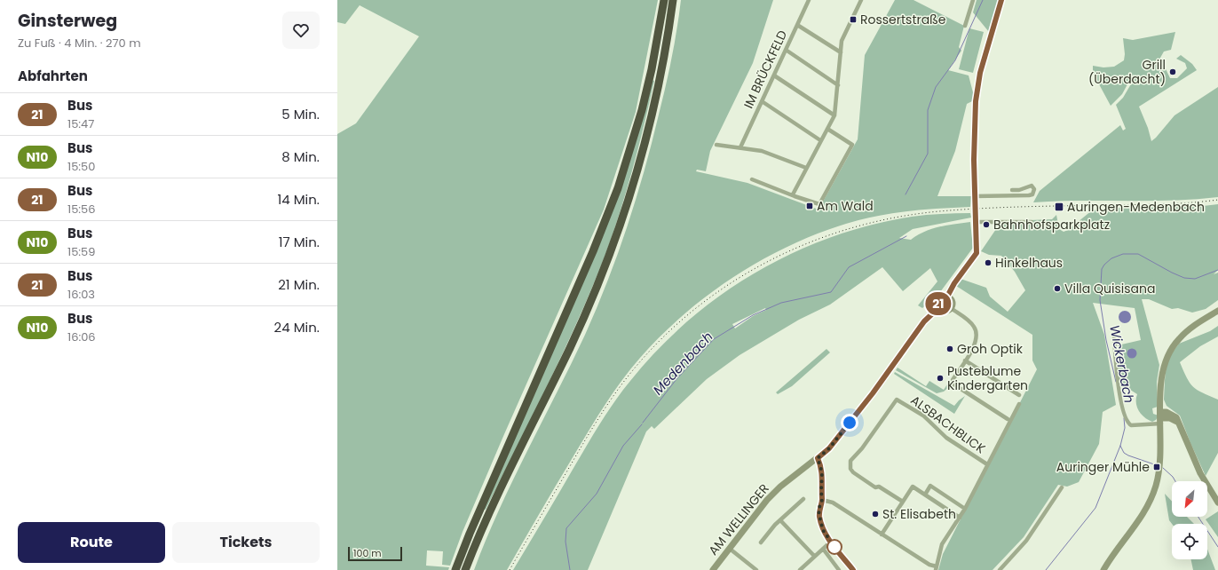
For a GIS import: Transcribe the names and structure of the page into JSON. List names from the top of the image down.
{
  "streets": {
    "main road": ["AM WELLINGER"],
    "street": ["IM BRÜCKFELD", "ALSBACHBLICK"]
  },
  "water": ["Medenbach", "Wickerbach"],
  "places": {
    "transit": [
      "Rossertstraße",
      "Am Wald",
      "Auringen-Medenbach",
      "Auringer Mühle"
    ],
    "other": [
      "Grill (Überdacht)",
      "Bahnhofsparkplatz",
      "Hinkelhaus",
      "Villa Quisisana",
      "Groh Optik",
      "Pusteblume Kindergarten",
      "St. Elisabeth"
    ]
  },
  "lines": ["bus line 21"],
  "scale_bar": "100 m",
  "north": "bottom left",
  "page": {
    "heading": [
      ["Ginsterweg", "Zu Fuß · 4 Min. · 270 m"],
      "Abfahrten"
    ],
    "on_map": "21",
    "list": [
      {
        "mark": "21",
        "name": "Bus",
        "note": "15:47",
        "value": "5 Min."
      },
      {
        "mark": "N10",
        "name": "Bus",
        "note": "15:50",
        "value": "8 Min."
      },
      {
        "mark": "21",
        "name": "Bus",
        "note": "15:56",
        "value": "14 Min."
      },
      {
        "mark": "N10",
        "name": "Bus",
        "note": "15:59",
        "value": "17 Min."
      },
      {
        "mark": "21",
        "name": "Bus",
        "note": "16:03",
        "value": "21 Min."
      },
      {
        "mark": "N10",
        "name": "Bus",
        "note": "16:06",
        "value": "24 Min."
      }
    ],
    "buttons": ["Route", "Tickets"],
    "scale": "100 m"
  }
}
